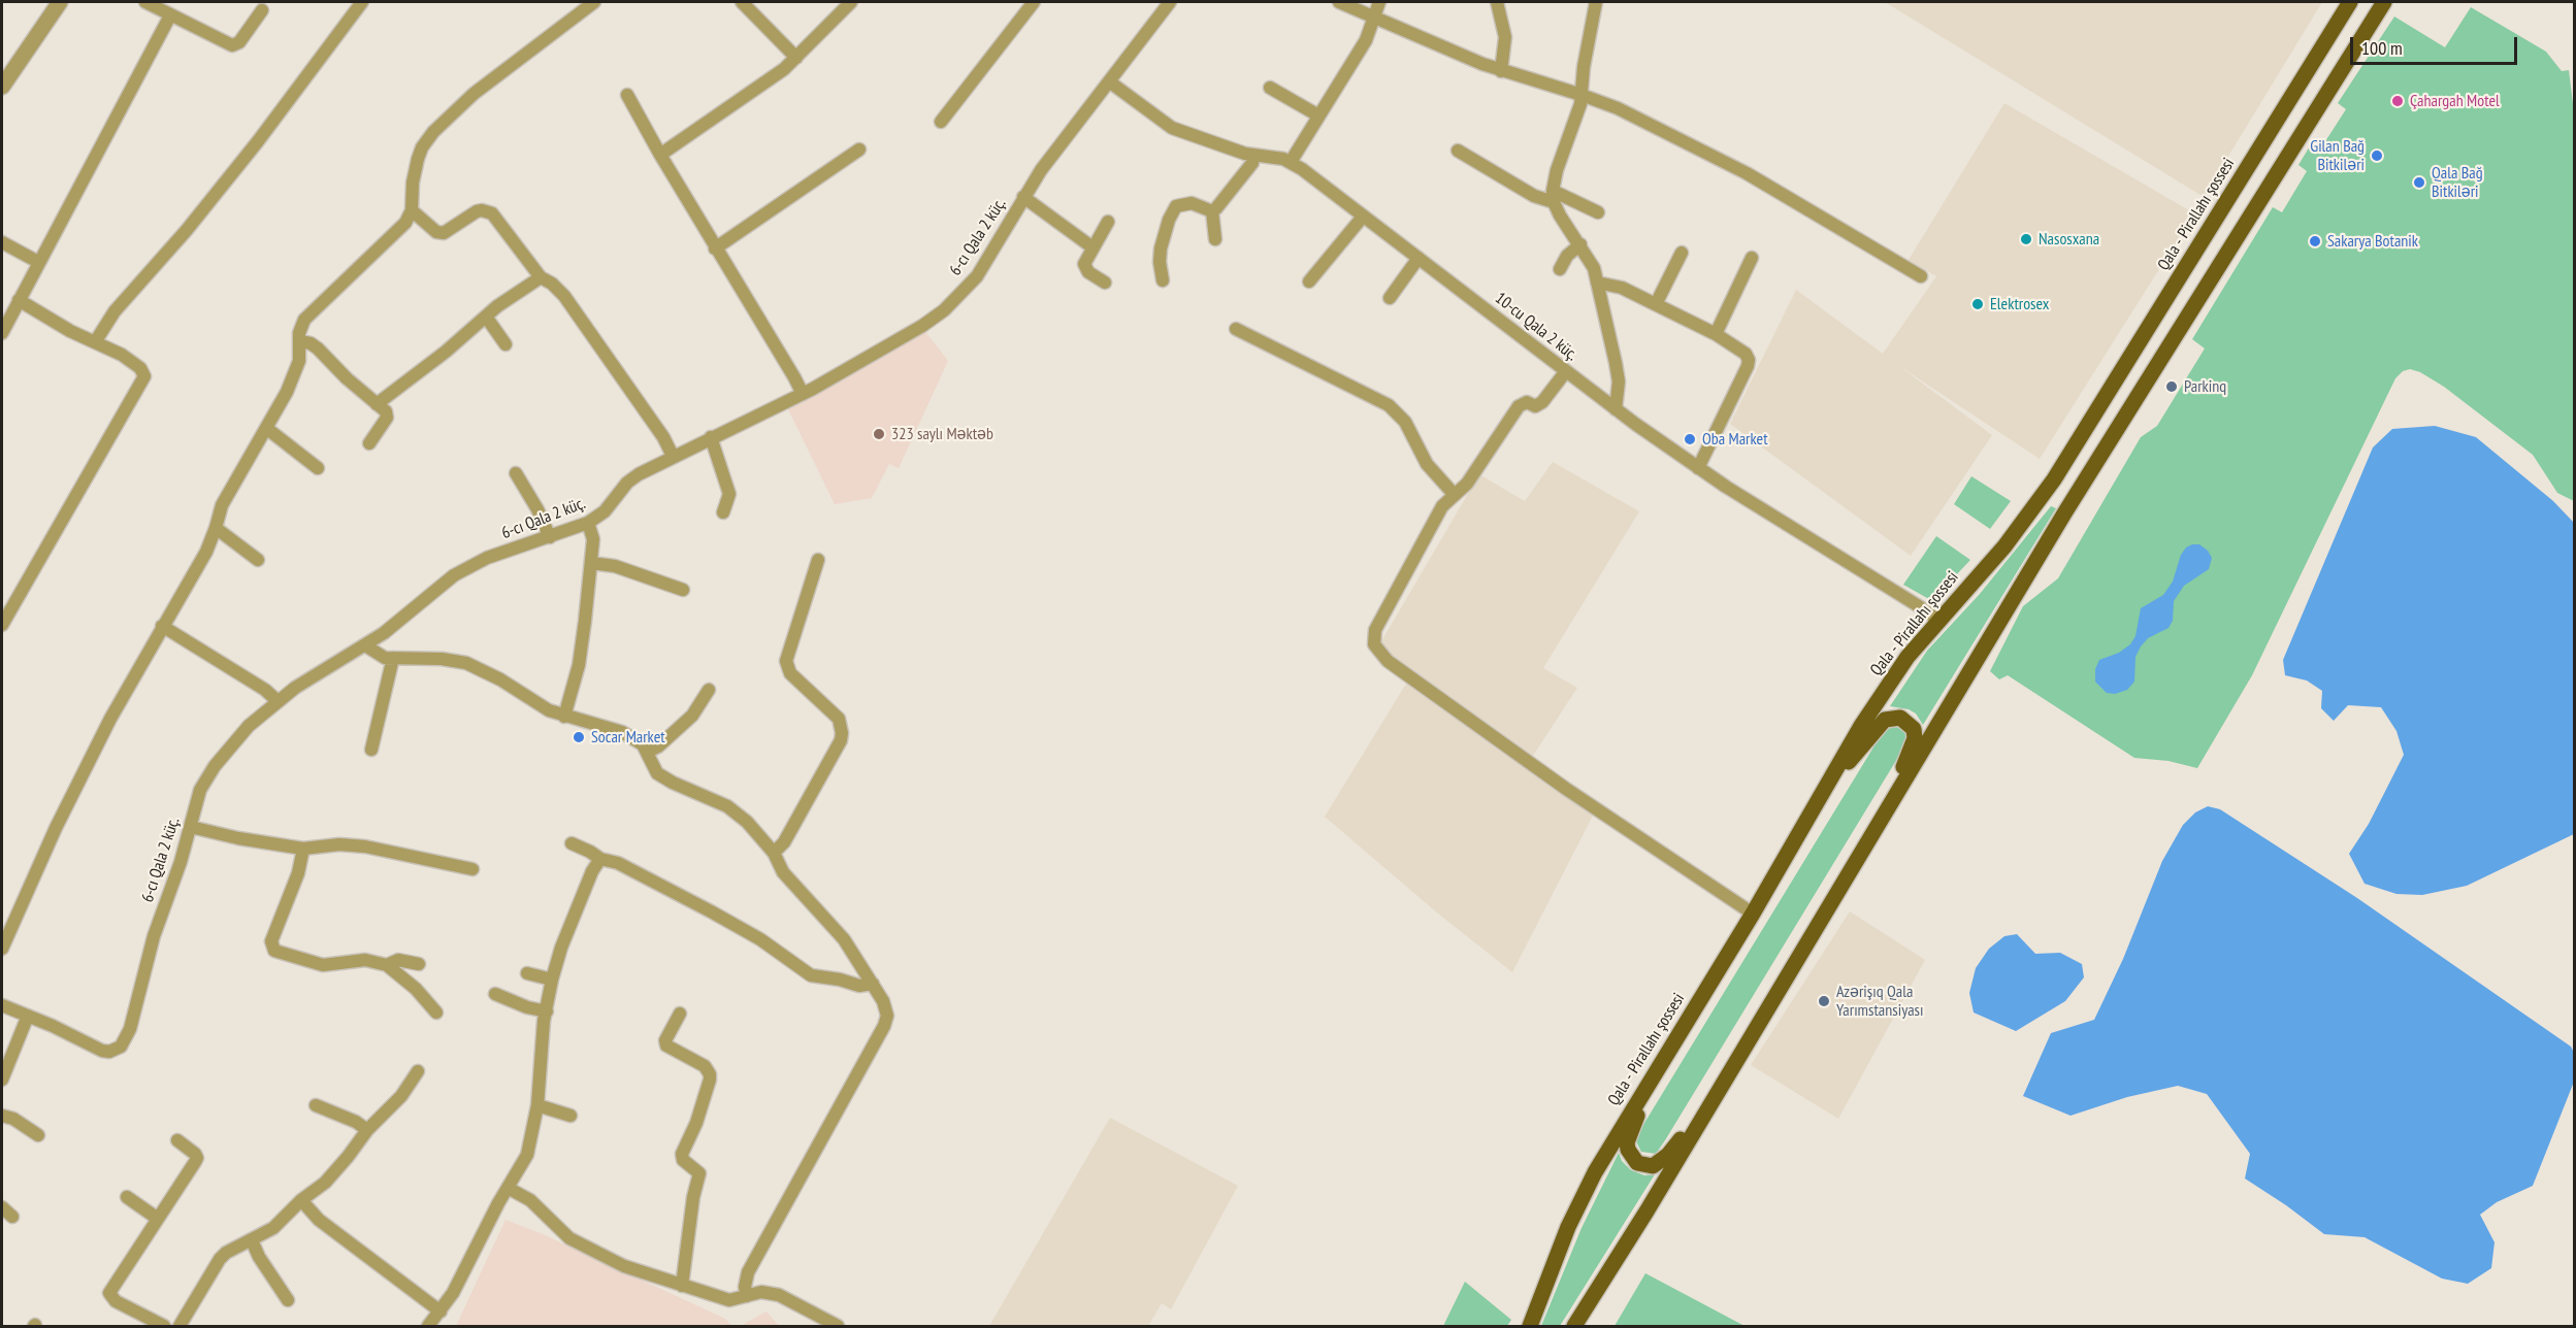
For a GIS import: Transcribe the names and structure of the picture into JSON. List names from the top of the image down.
{
  "streets": {
    "main road": ["Qala - Pirallahı şossesi"],
    "street": ["6-cı Qala 2 küç.", "10-cu Qala 2 küç."]
  },
  "crossings": [
    ["Qala - Pirallahı şossesi", "10-cu Qala 2 küç."],
    ["6-cı Qala 2 küç.", "10-cu Qala 2 küç."]
  ],
  "places": [
    "Çahargah Motel",
    "Gilan Bağ Bitkiləri",
    "Qala Bağ Bitkiləri",
    "Nasosxana",
    "Sakarya Botanik",
    "Elektrosex",
    "Parkinq",
    "323 saylı Məktəb",
    "Oba Market",
    "Socar Market",
    "Azərişıq Qala Yarımstansiyası"
  ],
  "scale_bar": "100 m"
}
